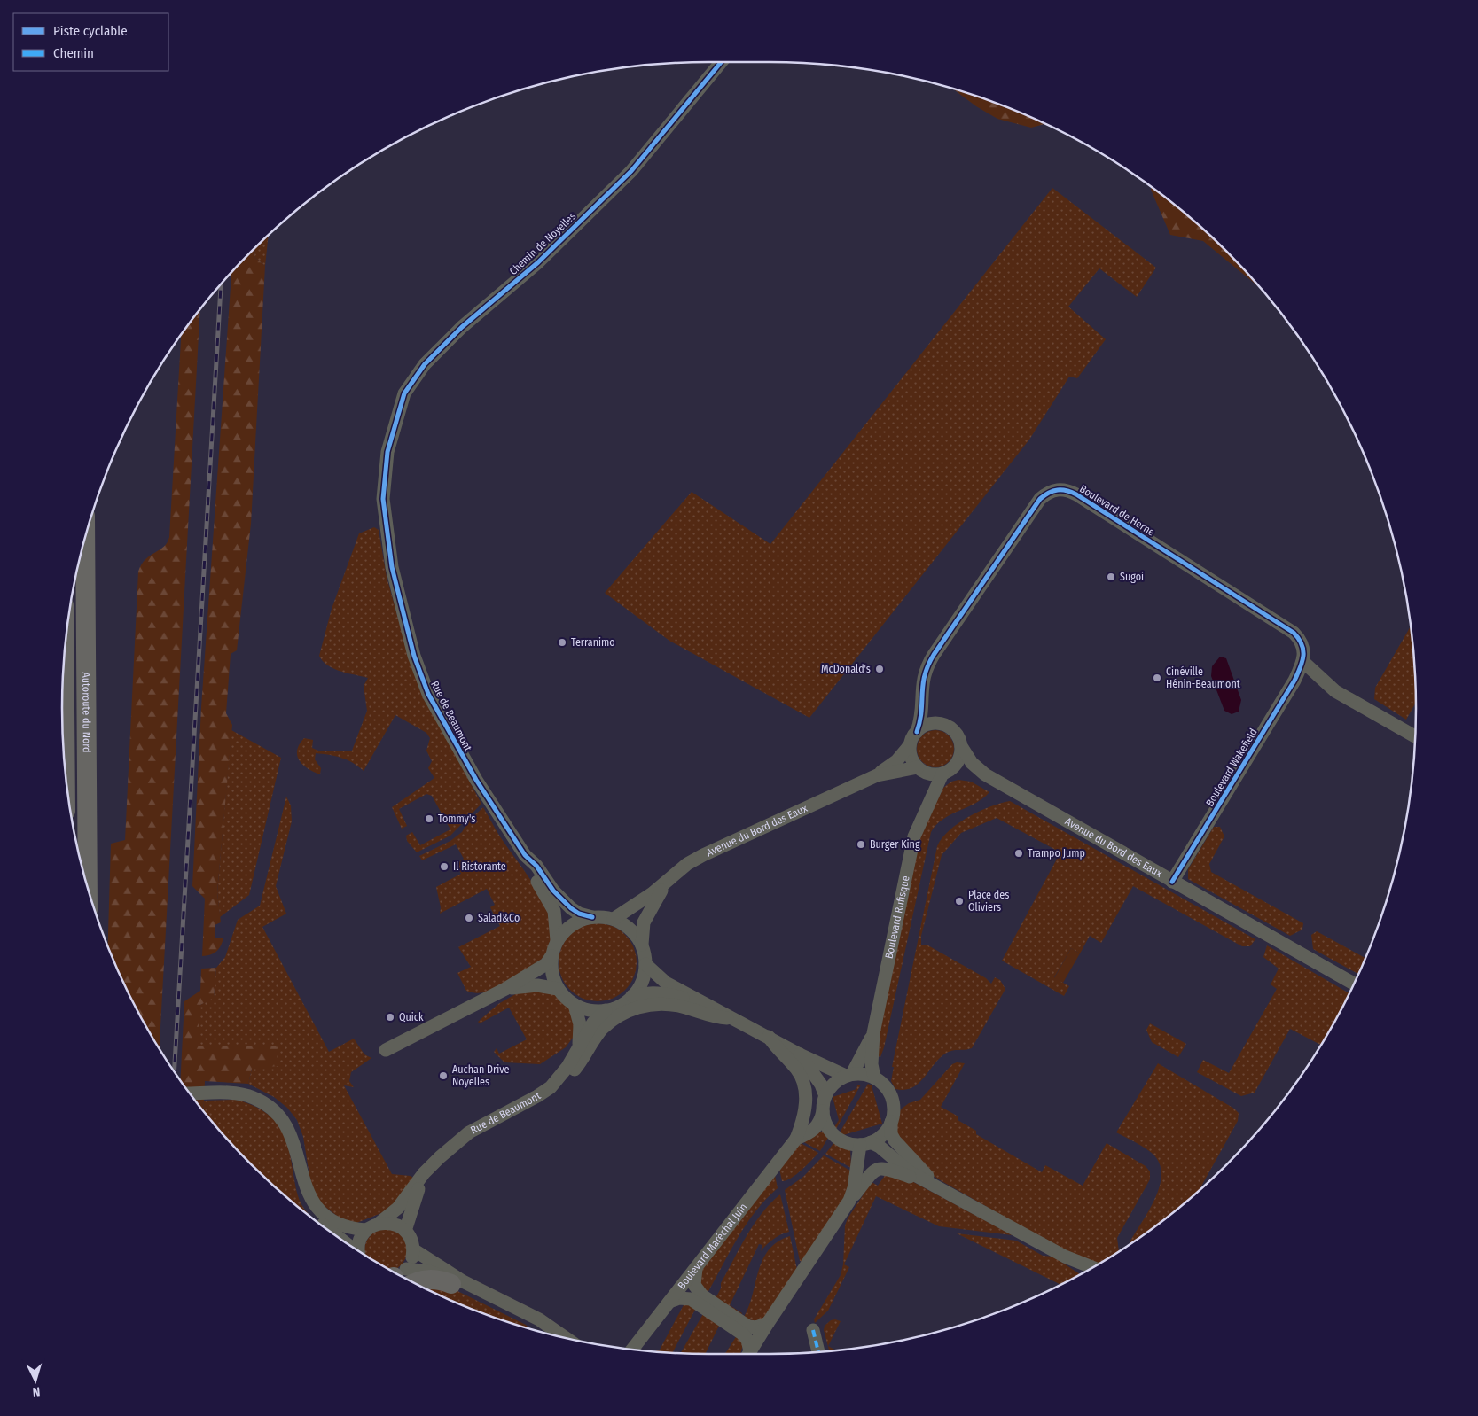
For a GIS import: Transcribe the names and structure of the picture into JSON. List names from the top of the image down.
{
  "streets": {
    "highway": ["Autoroute du Nord"],
    "street": [
      "Chemin de Noyelles",
      "Boulevard de Herne",
      "Rue de Beaumont",
      "Boulevard Wakefield",
      "Avenue du Bord des Eaux",
      "Boulevard Rufisque",
      "Boulevard Maréchal Juin"
    ]
  },
  "crossings": [
    ["Chemin de Noyelles", "Rue de Beaumont"],
    ["Boulevard de Herne", "Boulevard Wakefield"],
    ["Boulevard de Herne", "Avenue du Bord des Eaux"],
    ["Boulevard de Herne", "Boulevard Rufisque"],
    ["Rue de Beaumont", "Avenue du Bord des Eaux"],
    ["Boulevard Wakefield", "Avenue du Bord des Eaux"],
    ["Avenue du Bord des Eaux", "Boulevard Rufisque"],
    ["Boulevard Rufisque", "Boulevard Maréchal Juin"]
  ],
  "places": [
    "Sugoi",
    "Terranimo",
    "McDonald's",
    "Cinéville Hénin-Beaumont",
    "Tommy's",
    "Burger King",
    "Trampo Jump",
    "Il Ristorante",
    "Place des Oliviers",
    "Salad&Co",
    "Quick",
    "Auchan Drive Noyelles"
  ],
  "legend": ["Piste cyclable", "Chemin"],
  "north": "bottom"
}
